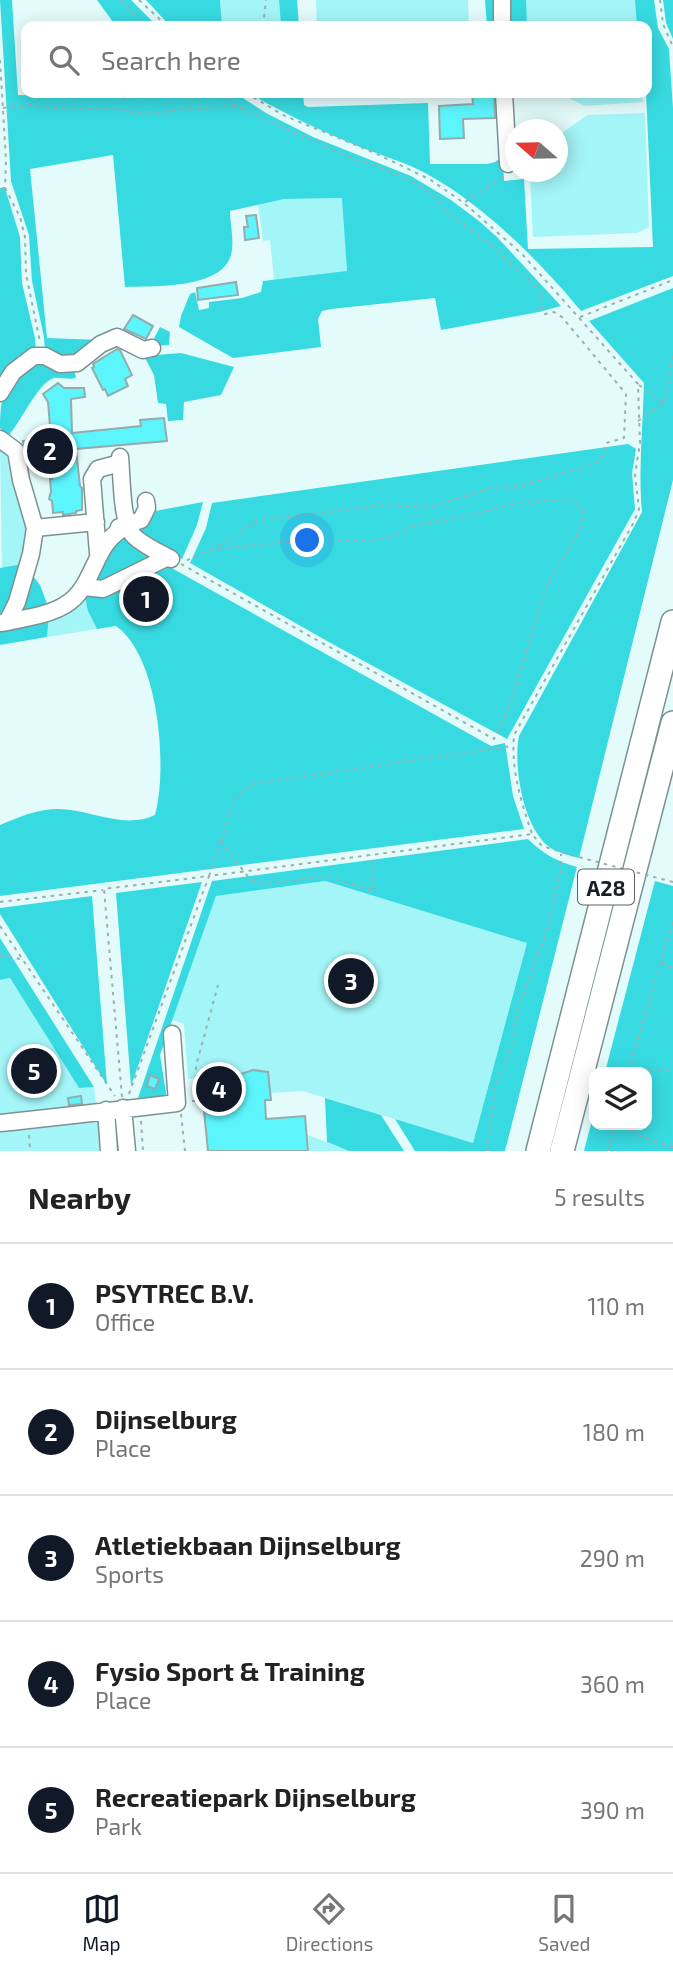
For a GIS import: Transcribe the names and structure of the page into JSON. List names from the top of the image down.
{
  "streets": {
    "highway": ["A28"]
  },
  "north": "left",
  "page": {
    "search": "Search here",
    "pins": [
      "2",
      "1",
      "3",
      "5",
      "4"
    ],
    "heading": ["Nearby", "5 results"],
    "list": [
      {
        "mark": "1",
        "name": "PSYTREC B.V.",
        "note": "Office",
        "value": "110 m"
      },
      {
        "mark": "2",
        "name": "Dijnselburg",
        "note": "Place",
        "value": "180 m"
      },
      {
        "mark": "3",
        "name": "Atletiekbaan Dijnselburg",
        "note": "Sports",
        "value": "290 m"
      },
      {
        "mark": "4",
        "name": "Fysio Sport & Training",
        "note": "Place",
        "value": "360 m"
      },
      {
        "mark": "5",
        "name": "Recreatiepark Dijnselburg",
        "note": "Park",
        "value": "390 m"
      }
    ],
    "nav": ["Map", "Directions", "Saved"]
  }
}
